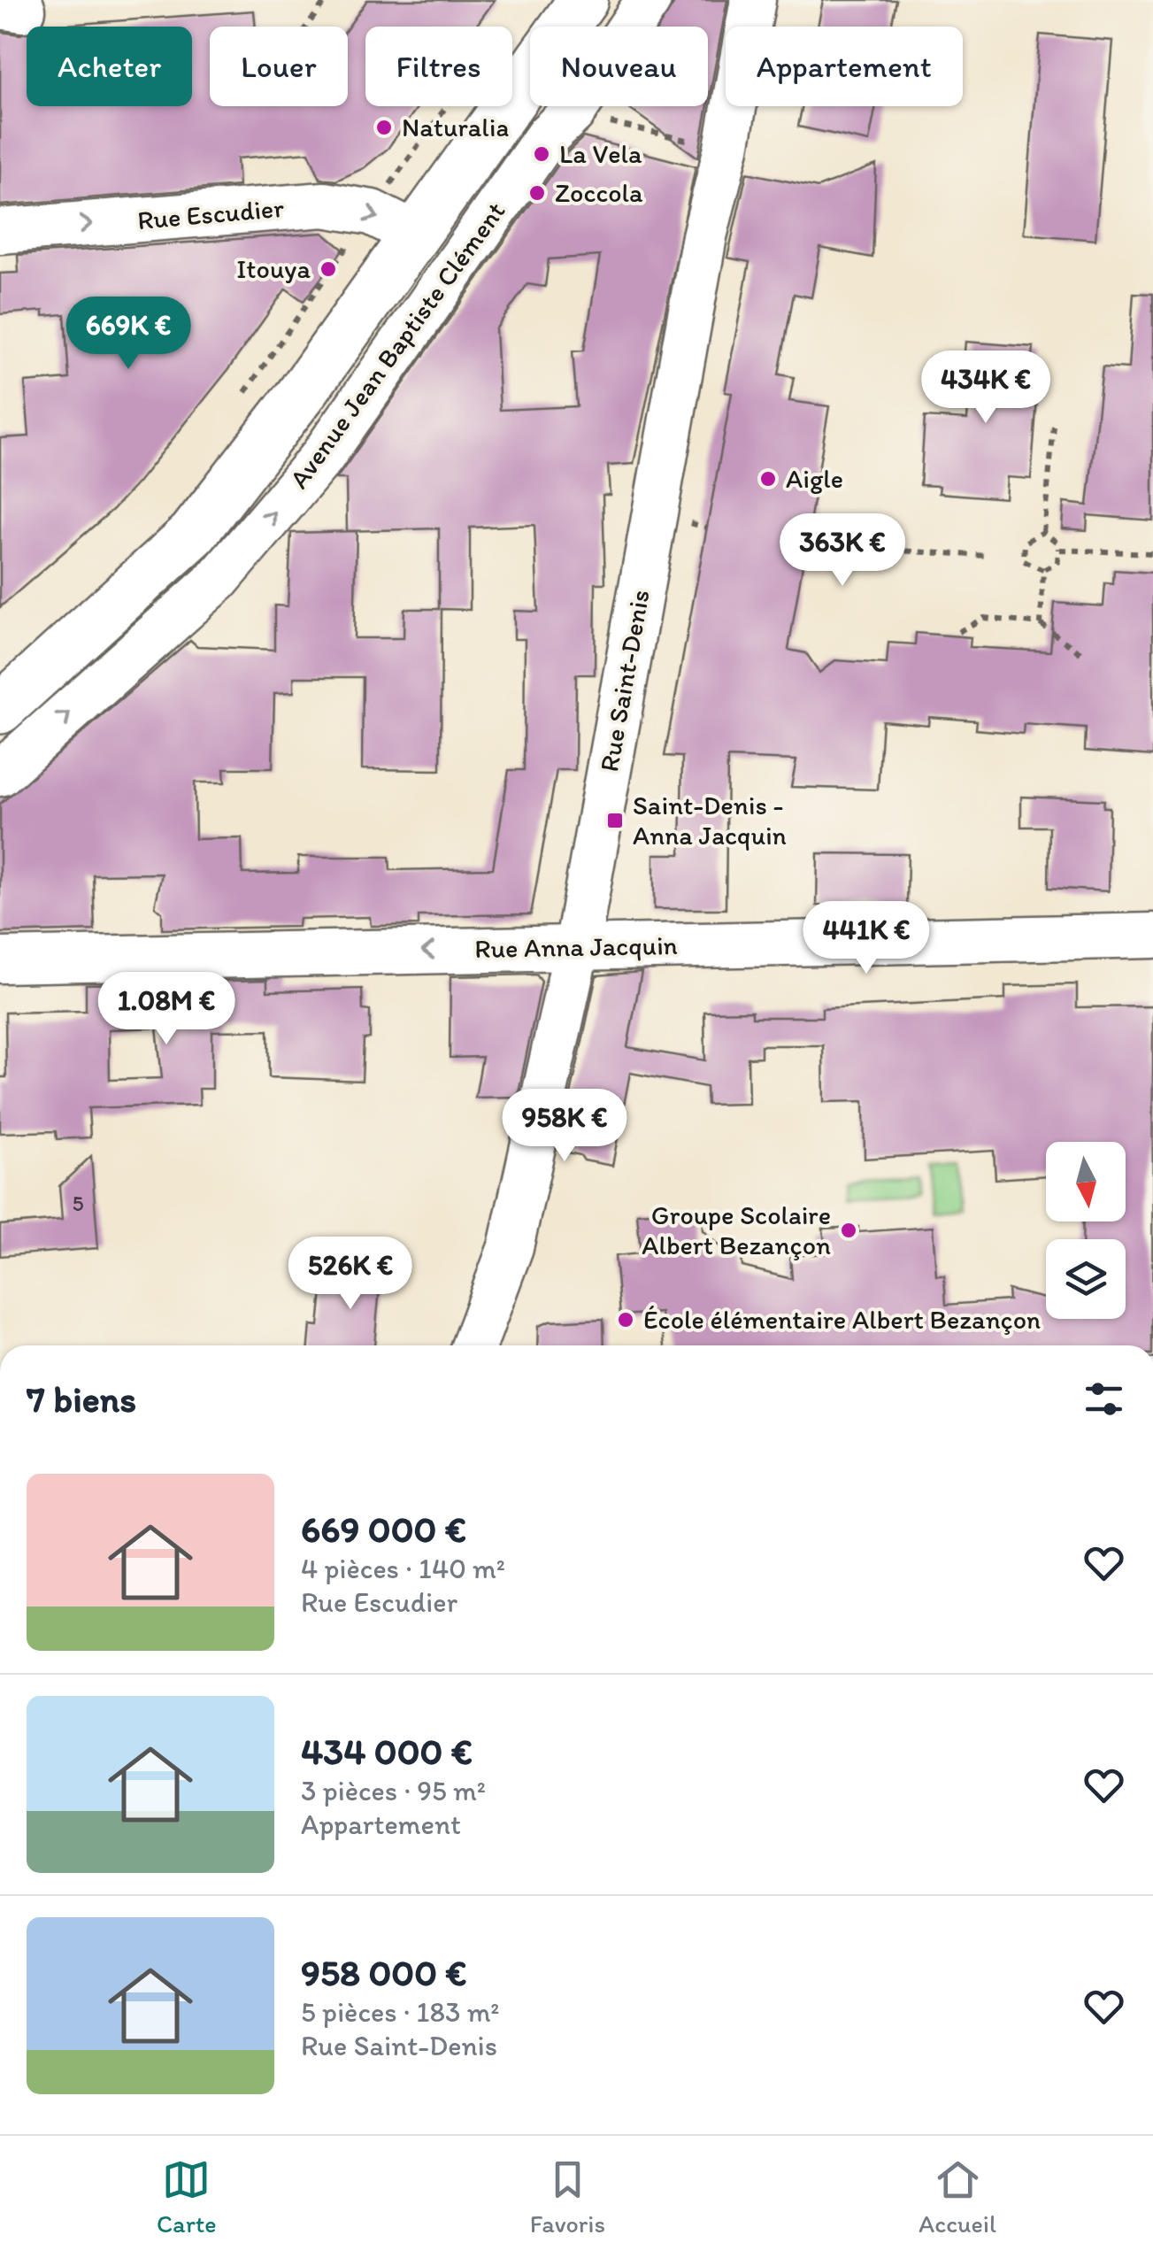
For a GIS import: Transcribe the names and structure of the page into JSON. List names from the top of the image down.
{
  "streets": {
    "main road": ["Avenue Jean Baptiste Clément"],
    "street": ["Rue Escudier", "Rue Saint-Denis", "Rue Anna Jacquin"]
  },
  "crossings": [
    ["Rue Escudier", "Avenue Jean Baptiste Clément"],
    ["Rue Saint-Denis", "Rue Anna Jacquin"]
  ],
  "one_way": ["Rue Escudier", "Rue Anna Jacquin"],
  "places": {
    "other": [
      "Naturalia",
      "La Vela",
      "Zoccola",
      "Itouya",
      "Aigle",
      "Groupe Scolaire Albert Bezançon",
      "École élémentaire Albert Bezançon"
    ],
    "transit": ["Saint-Denis - Anna Jacquin"]
  },
  "house_numbers": ["5"],
  "north": "bottom",
  "page": {
    "chip": [
      "Acheter",
      "Louer",
      "Filtres",
      "Nouveau",
      "Appartement"
    ],
    "price": [
      "669K €",
      "434K €",
      "363K €",
      "441K €",
      "1.08M €",
      "958K €",
      "526K €"
    ],
    "heading": "7 biens",
    "list": [
      {
        "name": "669 000 €",
        "note": "4 pièces · 140 m² · Rue Escudier"
      },
      {
        "name": "434 000 €",
        "note": "3 pièces · 95 m² · Appartement"
      },
      {
        "name": "958 000 €",
        "note": "5 pièces · 183 m² · Rue Saint-Denis"
      }
    ],
    "tabs": ["Carte", "Favoris", "Accueil"]
  }
}
